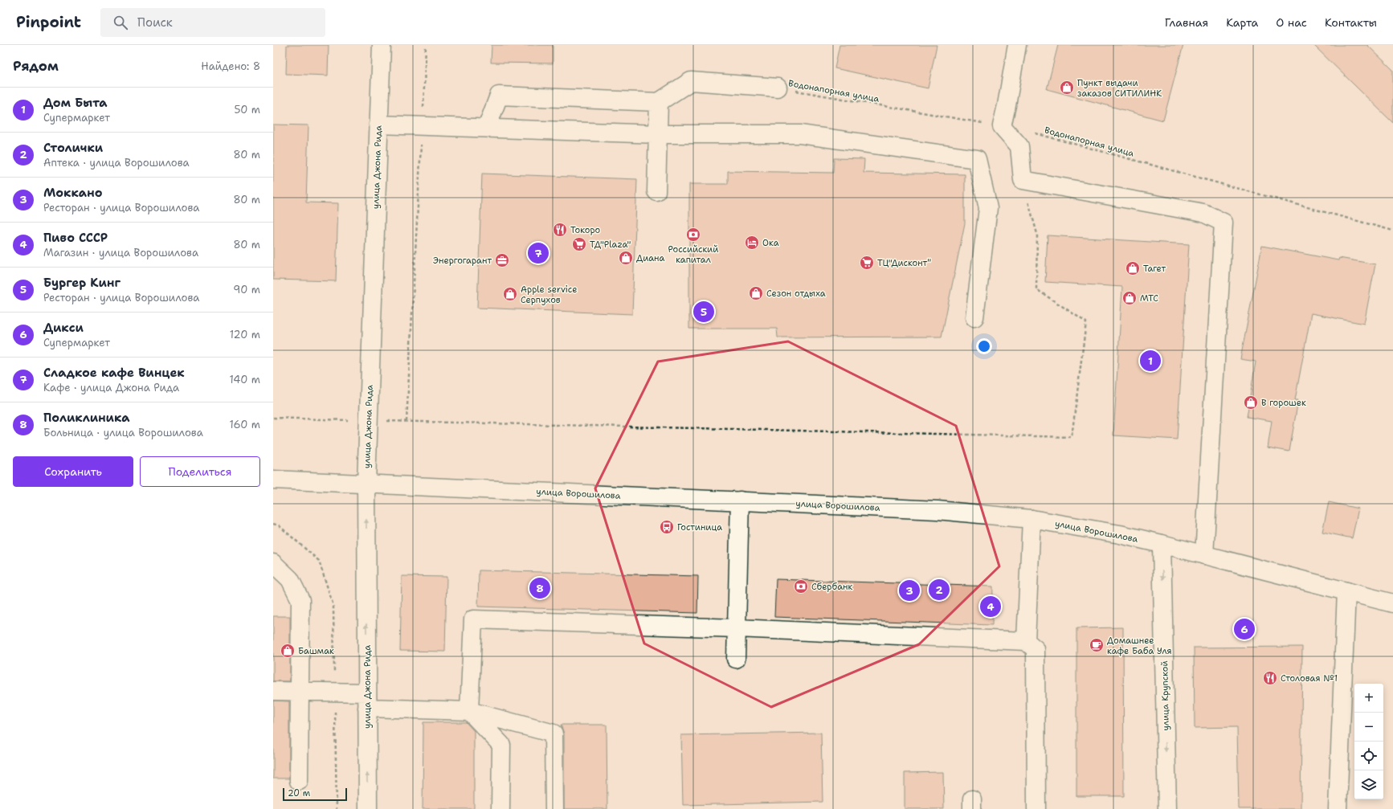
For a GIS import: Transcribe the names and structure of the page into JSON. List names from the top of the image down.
{
  "streets": {
    "main road": ["улица Джона Рида", "улица Ворошилова", "улица Крупской"],
    "path": ["Водонапорная улица"]
  },
  "crossings": [
    ["улица Джона Рида", "улица Ворошилова"],
    ["улица Ворошилова", "улица Крупской"]
  ],
  "places": {
    "shop": [
      "Пункт выдачи заказов СИТИЛИНК",
      "Диана",
      "Тагет",
      "Сезон отдыха",
      "Apple service Серпухов",
      "МТС",
      "В горошек",
      "Башмак"
    ],
    "restaurant": ["Токоро", "Столовая №1"],
    "bank": ["Российский капитал", "Сбербанк"],
    "hotel": ["Ока"],
    "supermarket": ["ТД\"Plaza\"", "ТЦ\"Дисконт\""],
    "office": ["Энергогарант"],
    "bus stop": ["Гостиница"],
    "cafe": ["Домашнее кафе Баба Уля"]
  },
  "scale_bar": "20 m",
  "page": {
    "header": "Pinpoint",
    "search": "Поиск",
    "nav": [
      "Главная",
      "Карта",
      "О нас",
      "Контакты"
    ],
    "heading": ["Рядом", "Найдено: 8"],
    "list": [
      {
        "mark": "1",
        "name": "Дом Быта",
        "note": "Супермаркет",
        "value": "50 m"
      },
      {
        "mark": "2",
        "name": "Столички",
        "note": "Аптека · улица Ворошилова",
        "value": "80 m"
      },
      {
        "mark": "3",
        "name": "Моккано",
        "note": "Ресторан · улица Ворошилова",
        "value": "80 m"
      },
      {
        "mark": "4",
        "name": "Пиво СССР",
        "note": "Магазин · улица Ворошилова",
        "value": "80 m"
      },
      {
        "mark": "5",
        "name": "Бургер Кинг",
        "note": "Ресторан · улица Ворошилова",
        "value": "90 m"
      },
      {
        "mark": "6",
        "name": "Дикси",
        "note": "Супермаркет",
        "value": "120 m"
      },
      {
        "mark": "7",
        "name": "Сладкое кафе Винцек",
        "note": "Кафе · улица Джона Рида",
        "value": "140 m"
      },
      {
        "mark": "8",
        "name": "Поликлиника",
        "note": "Больница · улица Ворошилова",
        "value": "160 m"
      }
    ],
    "pins": [
      "7",
      "5",
      "1",
      "8",
      "2",
      "3",
      "4",
      "6"
    ],
    "buttons": ["Сохранить", "Поделиться"],
    "map_buttons": ["+", "−"],
    "scale": "20 m"
  }
}
